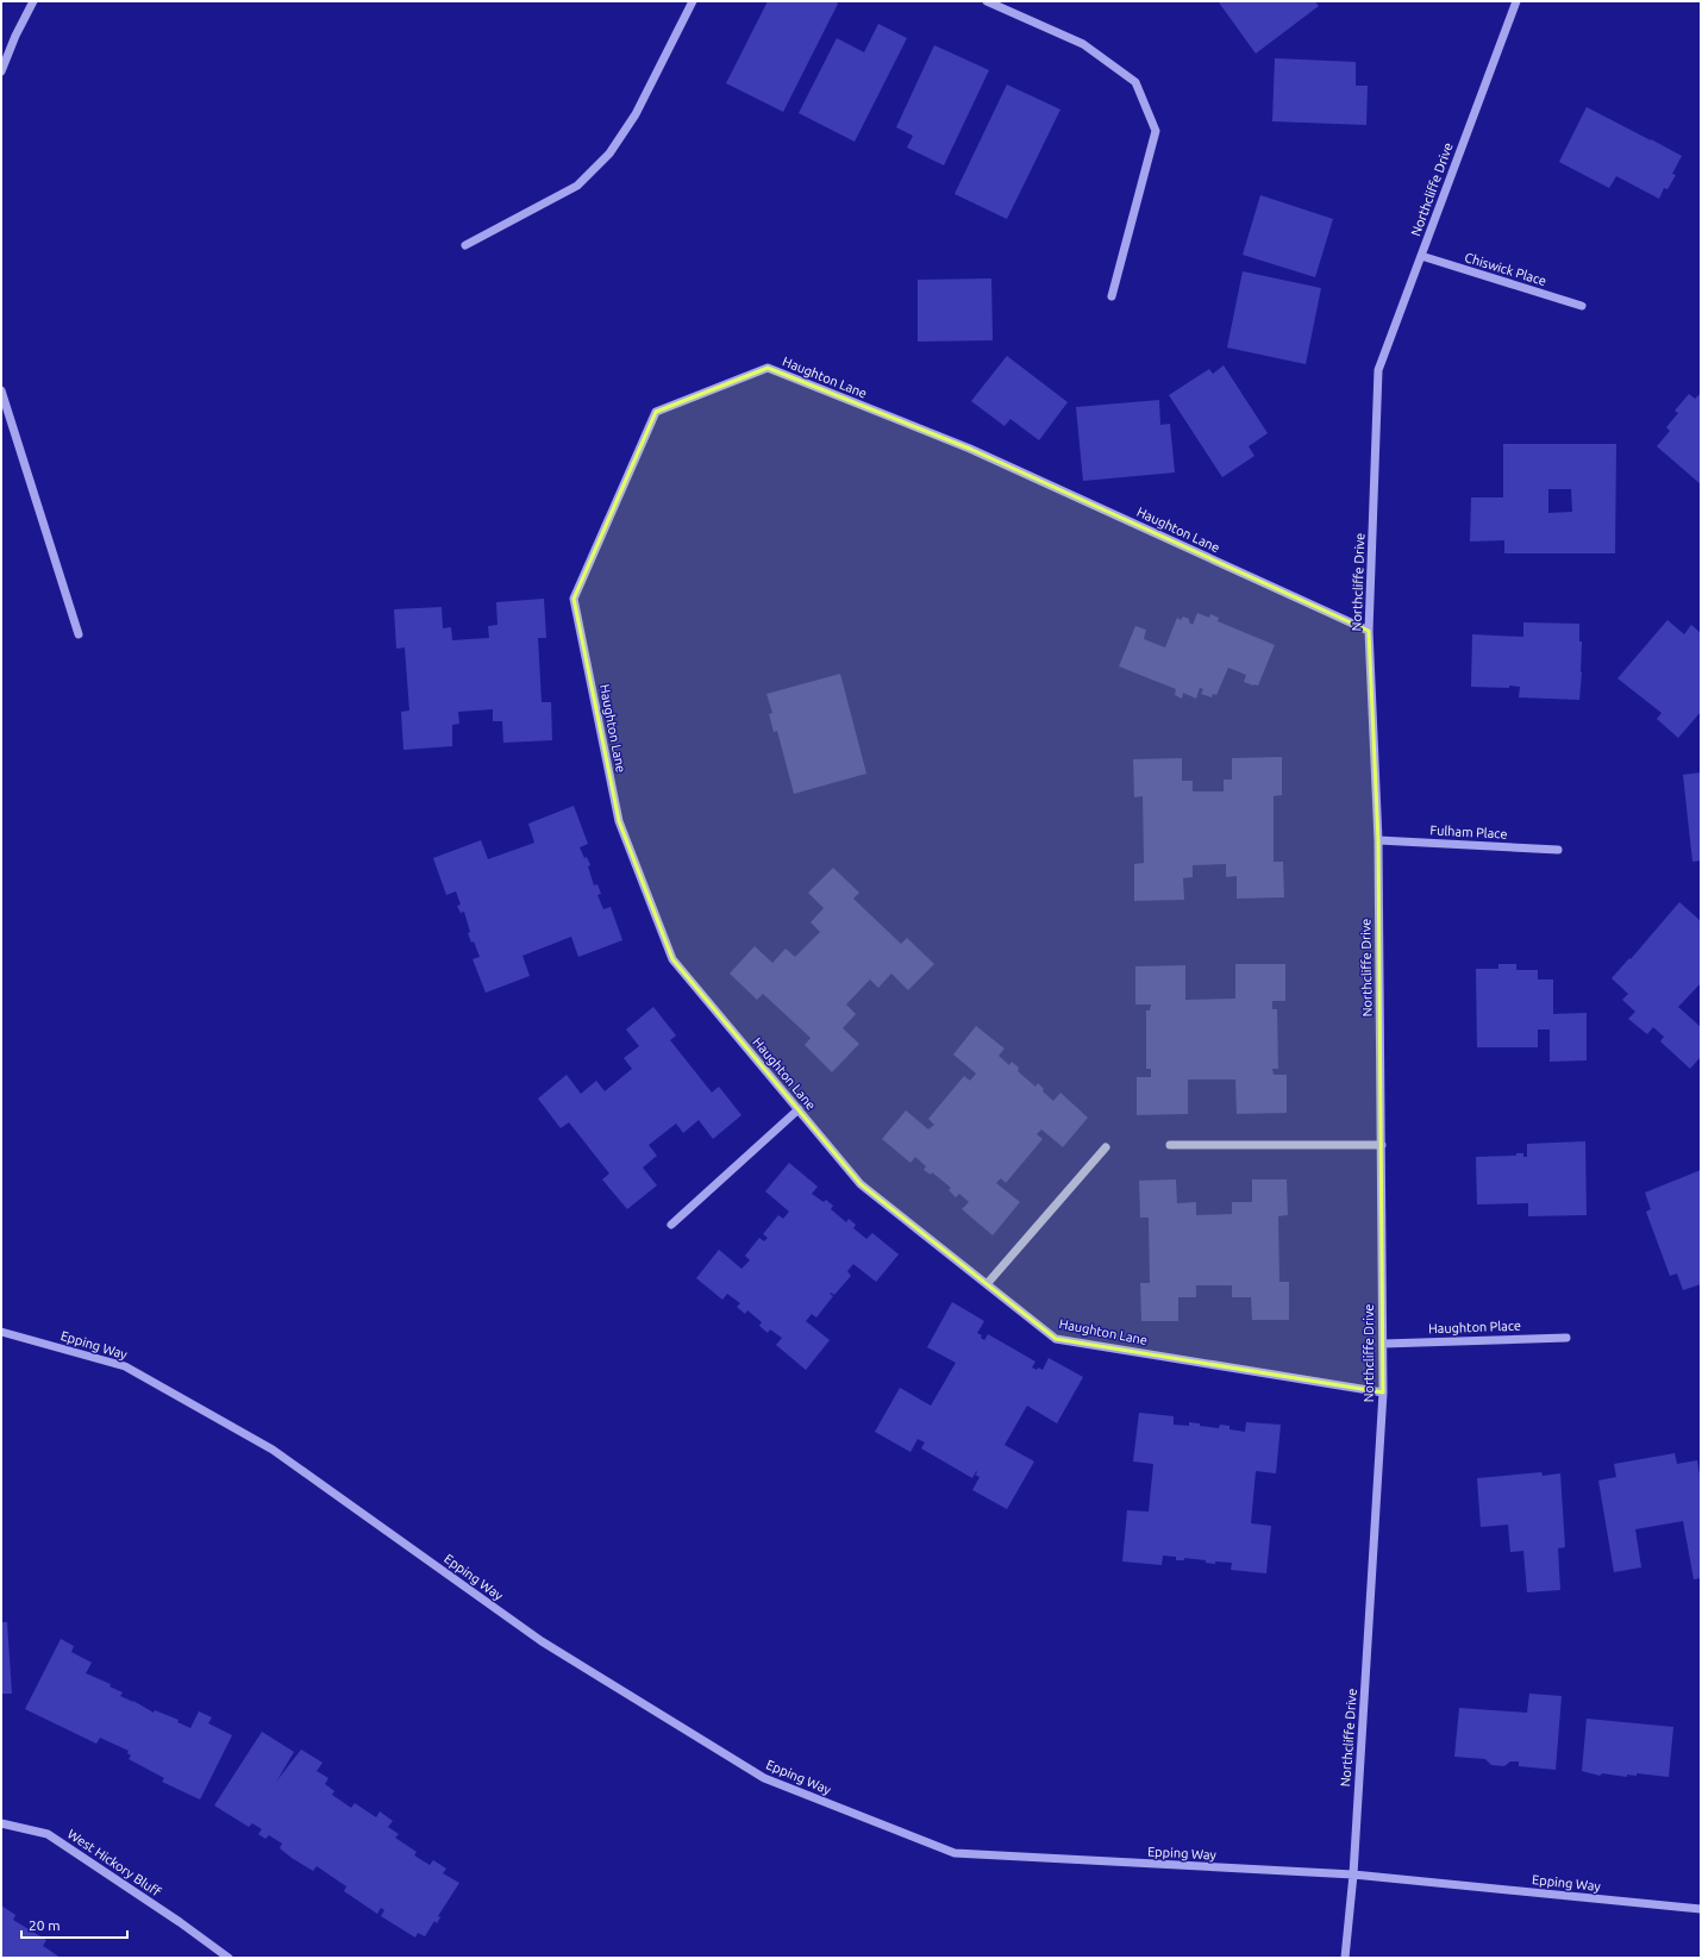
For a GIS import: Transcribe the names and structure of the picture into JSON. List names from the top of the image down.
{
  "streets": {
    "street": [
      "Northcliffe Drive",
      "Chiswick Place",
      "Haughton Lane",
      "Fulham Place",
      "Haughton Place",
      "Epping Way",
      "West Hickory Bluff"
    ]
  },
  "crossings": [
    ["Northcliffe Drive", "Chiswick Place"],
    ["Northcliffe Drive", "Haughton Lane"],
    ["Northcliffe Drive", "Fulham Place"],
    ["Northcliffe Drive", "Haughton Place"],
    ["Northcliffe Drive", "Epping Way"]
  ],
  "scale_bar": "20 m"
}
